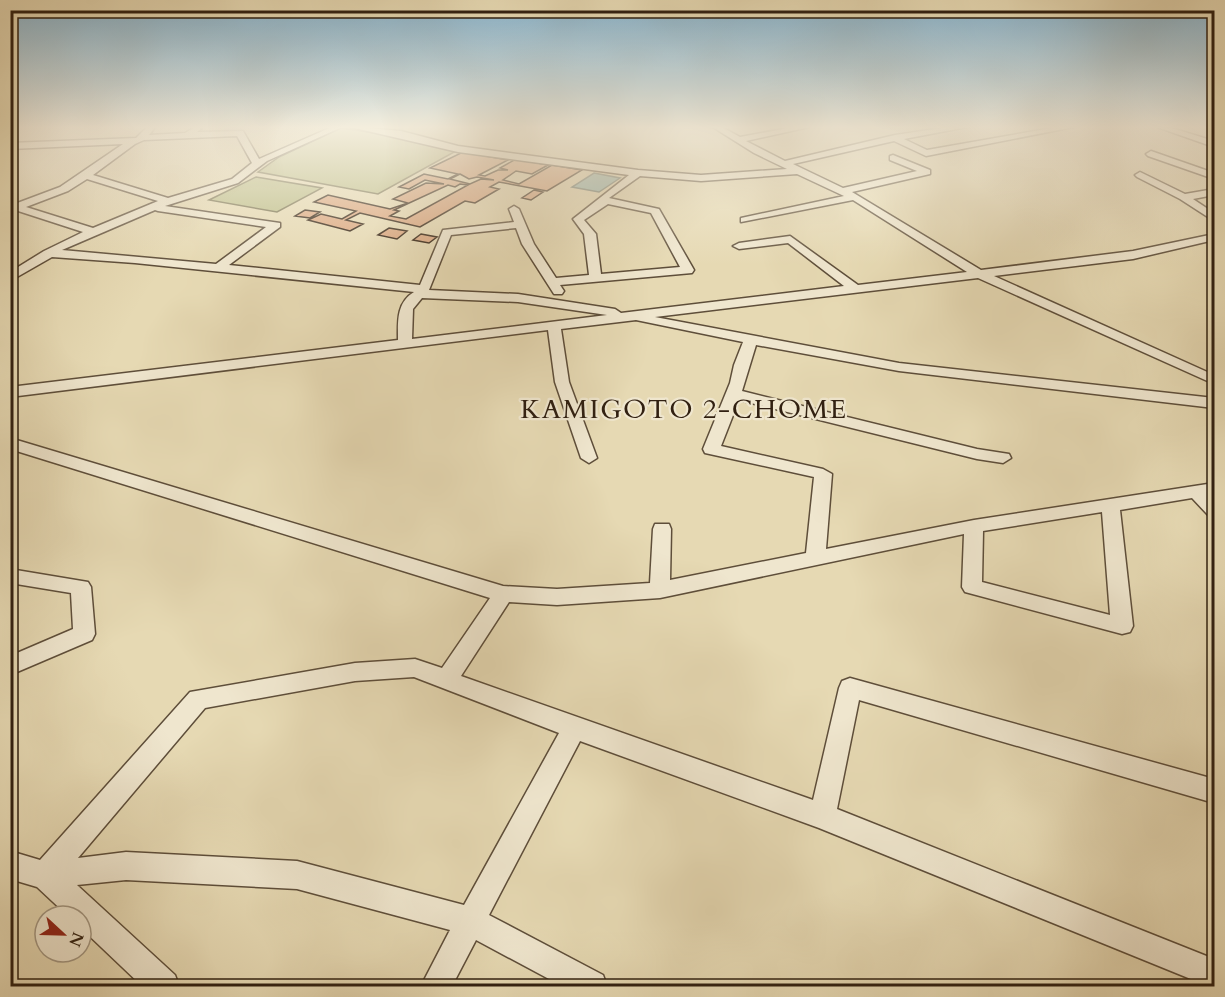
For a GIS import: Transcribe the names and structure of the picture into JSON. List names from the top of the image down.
{
  "districts": ["KAMIGOTO 2-CHOME"],
  "north": "right"
}
